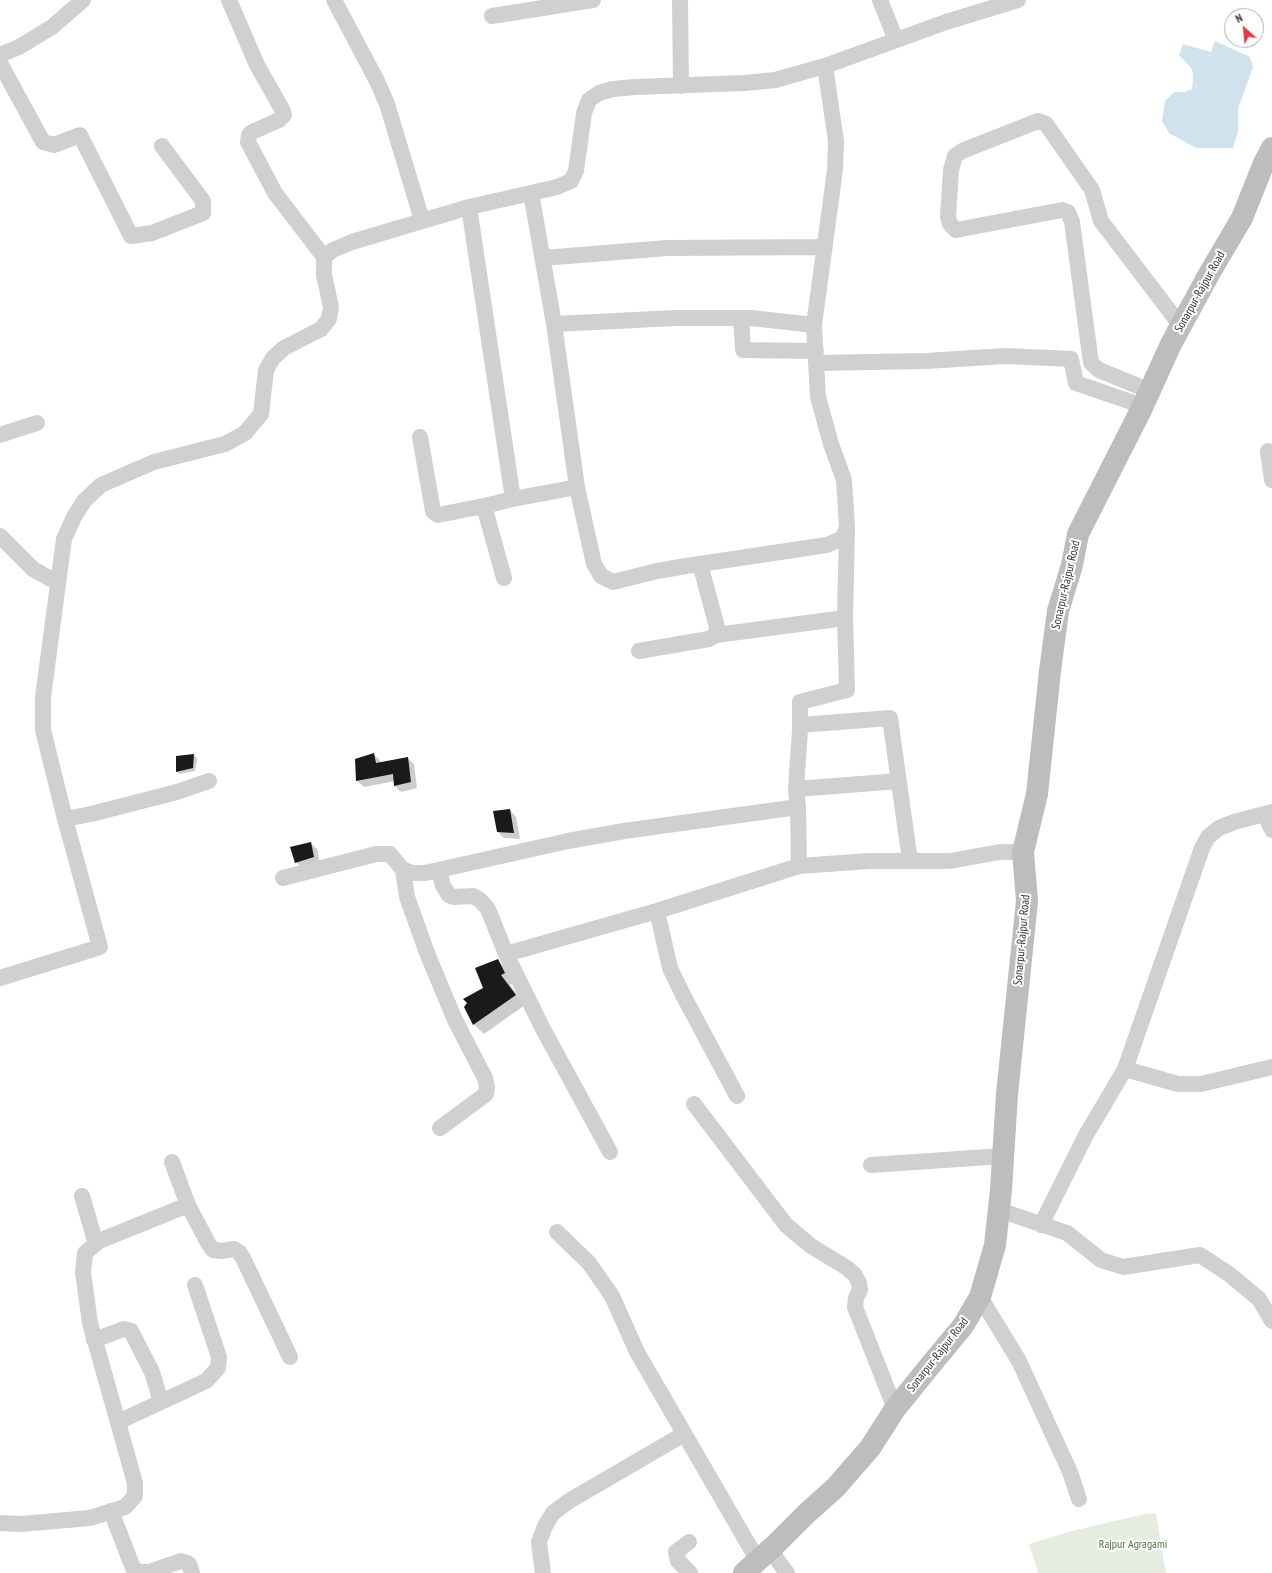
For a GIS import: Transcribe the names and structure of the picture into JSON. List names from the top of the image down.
{
  "streets": {
    "main road": ["Sonarpur-Rajpur Road"]
  },
  "parks": ["Rajpur Agragami"],
  "north": "top left"
}
